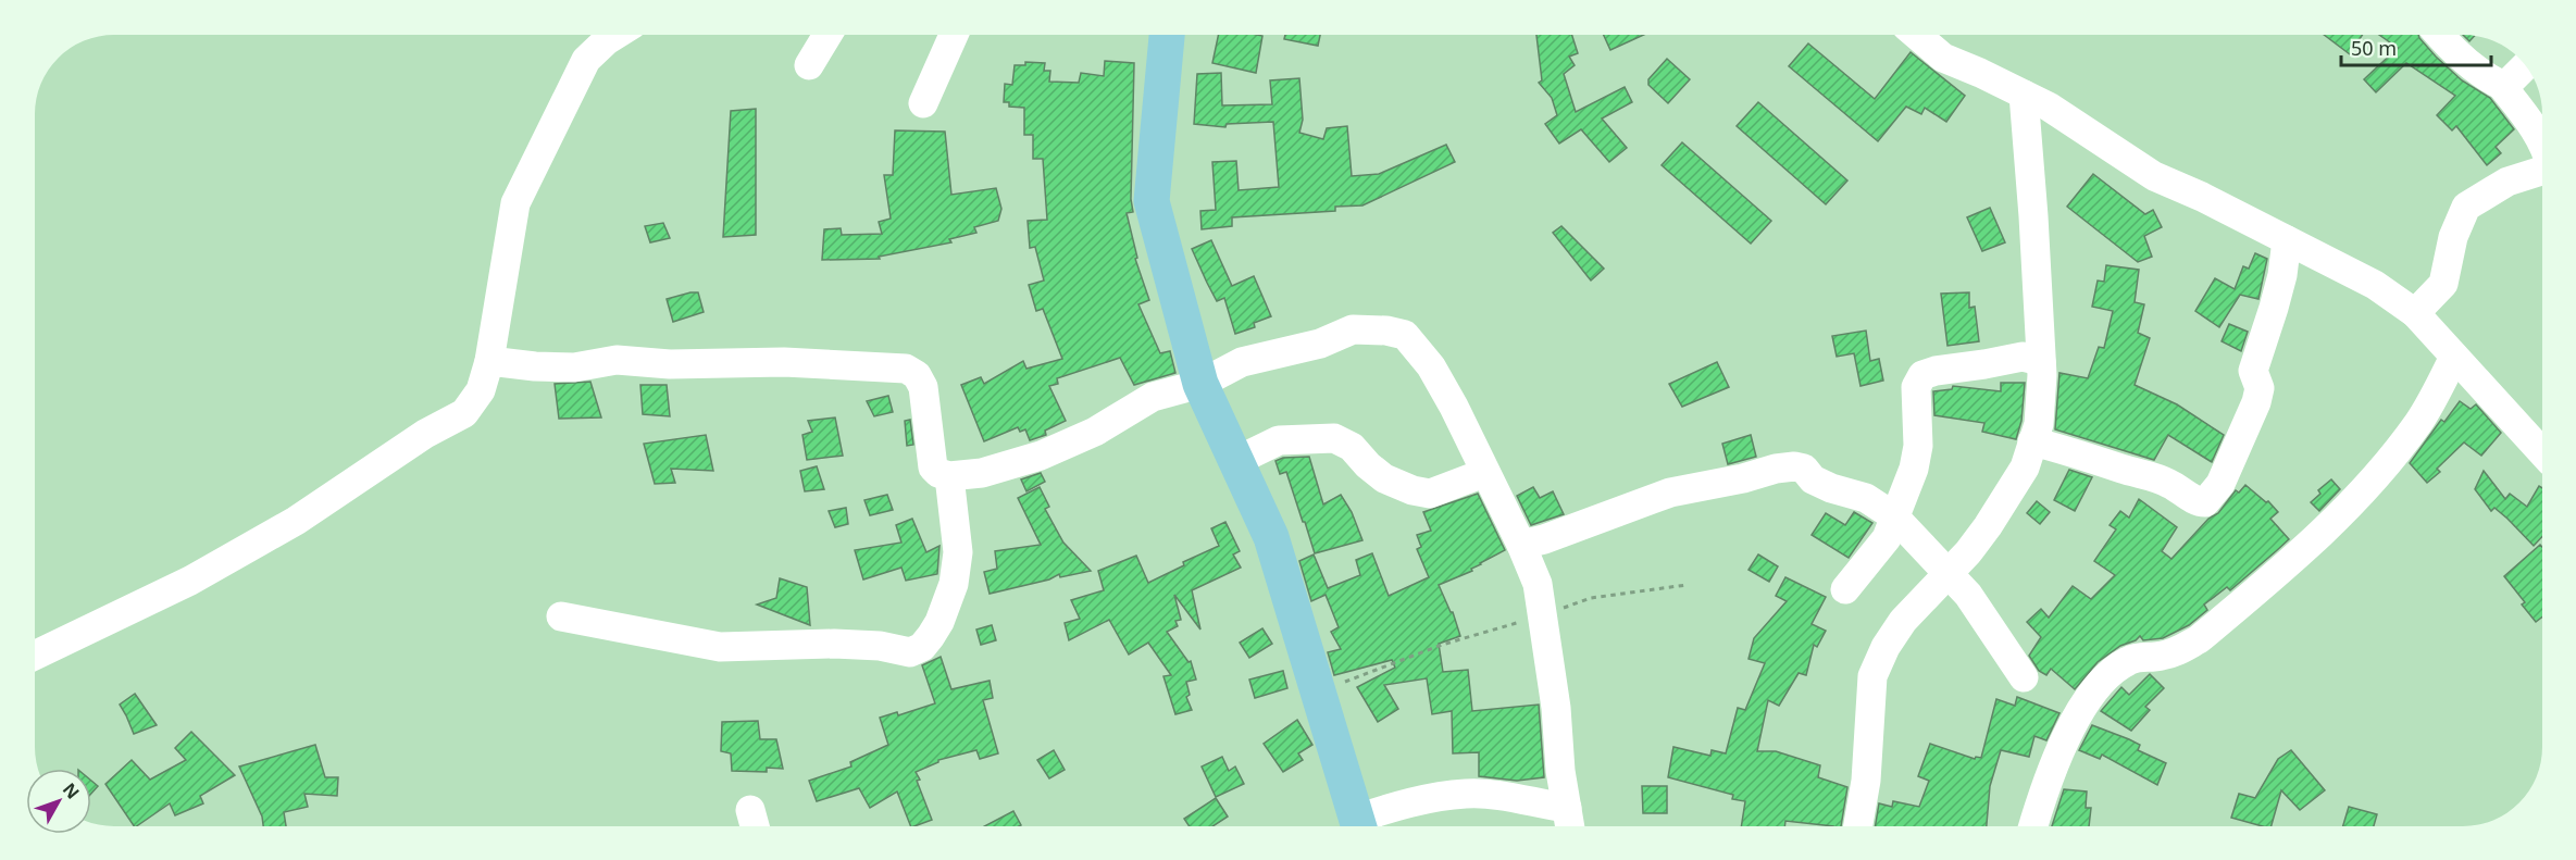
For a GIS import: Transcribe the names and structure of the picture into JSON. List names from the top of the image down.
{
  "scale_bar": "50 m",
  "north": "top right"
}
